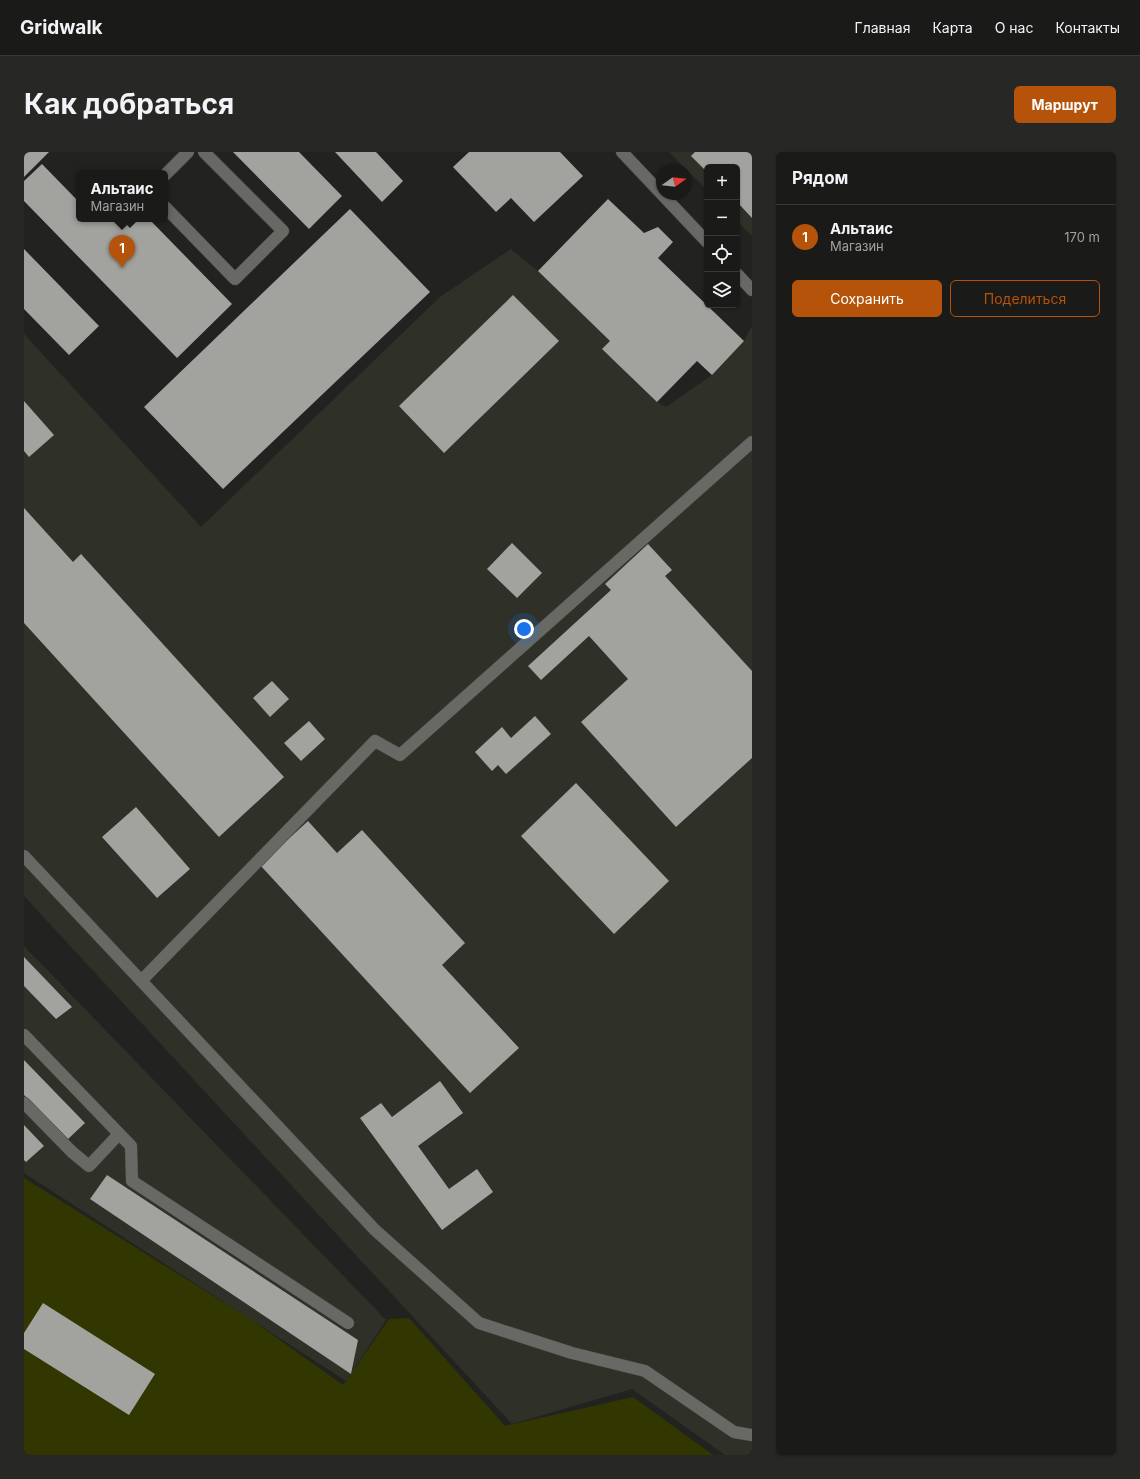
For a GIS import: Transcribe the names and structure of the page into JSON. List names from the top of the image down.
{
  "north": "right",
  "page": {
    "header": "Gridwalk",
    "nav": [
      "Главная",
      "Карта",
      "О нас",
      "Контакты"
    ],
    "buttons": [
      "Маршрут",
      ["Сохранить", "Поделиться"]
    ],
    "title": "Как добраться",
    "heading": "Рядом",
    "map_buttons": ["+", "−"],
    "popup": ["Альтаис", "Магазин"],
    "list": [
      {
        "mark": "1",
        "name": "Альтаис",
        "note": "Магазин",
        "value": "170 m"
      }
    ],
    "pins": "1"
  }
}
